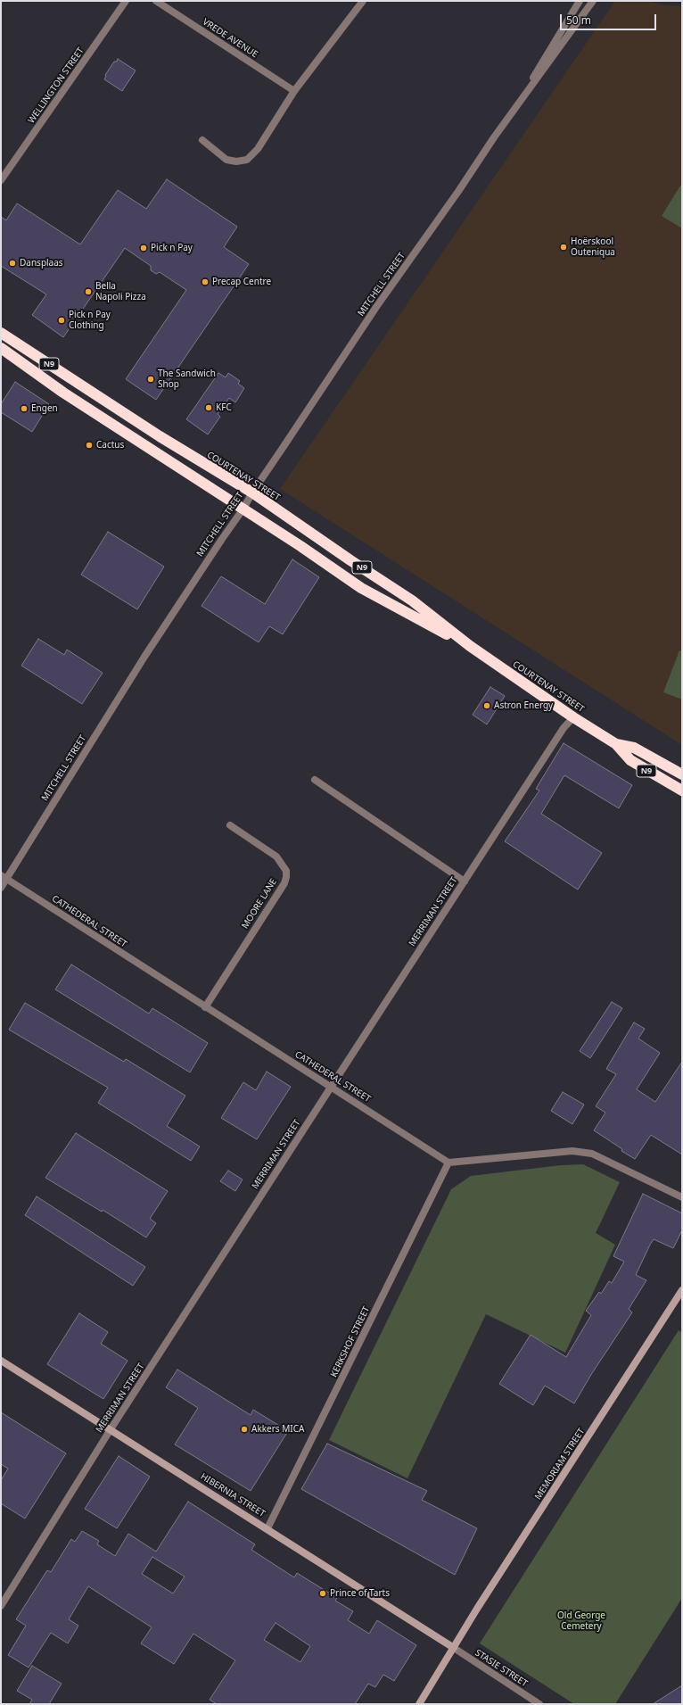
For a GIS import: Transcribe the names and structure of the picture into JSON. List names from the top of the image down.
{
  "streets": {
    "highway": ["N9", "COURTENAY STREET"],
    "street": [
      "VREDE AVENUE",
      "WELLINGTON STREET",
      "MITCHELL STREET",
      "MOORE LANE",
      "MERRIMAN STREET",
      "CATHEDERAL STREET",
      "KERKSHOF STREET",
      "MEMORIAM STREET",
      "HIBERNIA STREET",
      "STASIE STREET"
    ]
  },
  "crossings": [
    ["MITCHELL STREET", "COURTENAY STREET"],
    ["MITCHELL STREET", "CATHEDERAL STREET"],
    ["COURTENAY STREET", "MERRIMAN STREET"],
    ["MOORE LANE", "CATHEDERAL STREET"],
    ["MERRIMAN STREET", "CATHEDERAL STREET"],
    ["MERRIMAN STREET", "HIBERNIA STREET"],
    ["CATHEDERAL STREET", "KERKSHOF STREET"],
    ["KERKSHOF STREET", "HIBERNIA STREET"],
    ["MEMORIAM STREET", "HIBERNIA STREET"],
    ["MEMORIAM STREET", "STASIE STREET"],
    ["HIBERNIA STREET", "STASIE STREET"]
  ],
  "parks": ["Old George Cemetery"],
  "places": [
    "Hoërskool Outeniqua",
    "Pick n Pay",
    "Dansplaas",
    "Precap Centre",
    "Bella Napoli Pizza",
    "Pick n Pay Clothing",
    "The Sandwich Shop",
    "KFC",
    "Engen",
    "Cactus",
    "Astron Energy",
    "Akkers MICA",
    "Prince of Tarts"
  ],
  "scale_bar": "50 m"
}
